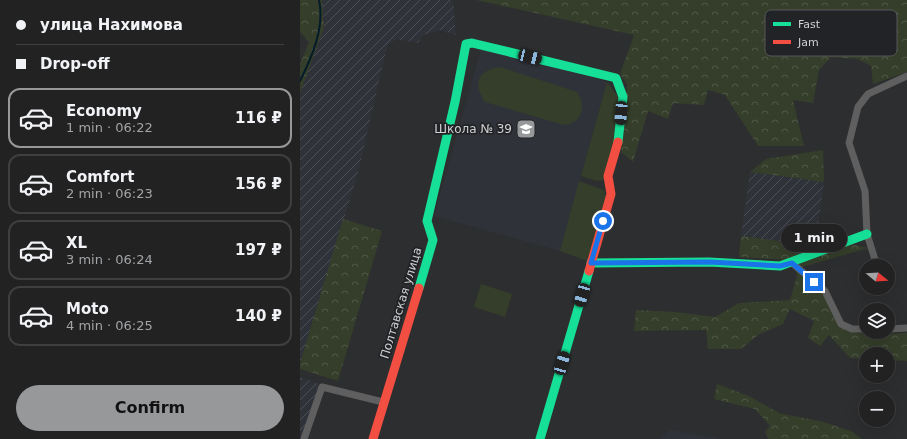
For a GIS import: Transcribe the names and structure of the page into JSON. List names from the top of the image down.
{
  "streets": {
    "street": ["Полтавская улица"]
  },
  "places": {
    "school or university": ["Школа № 39"]
  },
  "legend": ["Fast", "Jam"],
  "north": "right",
  "page": {
    "banner": ["улица Нахимова", "Drop-off"],
    "list": [
      {
        "name": "Economy",
        "note": "1 min · 06:22",
        "value": "116 ₽"
      },
      {
        "name": "Comfort",
        "note": "2 min · 06:23",
        "value": "156 ₽"
      },
      {
        "name": "XL",
        "note": "3 min · 06:24",
        "value": "197 ₽"
      },
      {
        "name": "Moto",
        "note": "4 min · 06:25",
        "value": "140 ₽"
      }
    ],
    "bubble": "1 min",
    "map_buttons": ["+", "−"],
    "buttons": "Confirm"
  }
}
